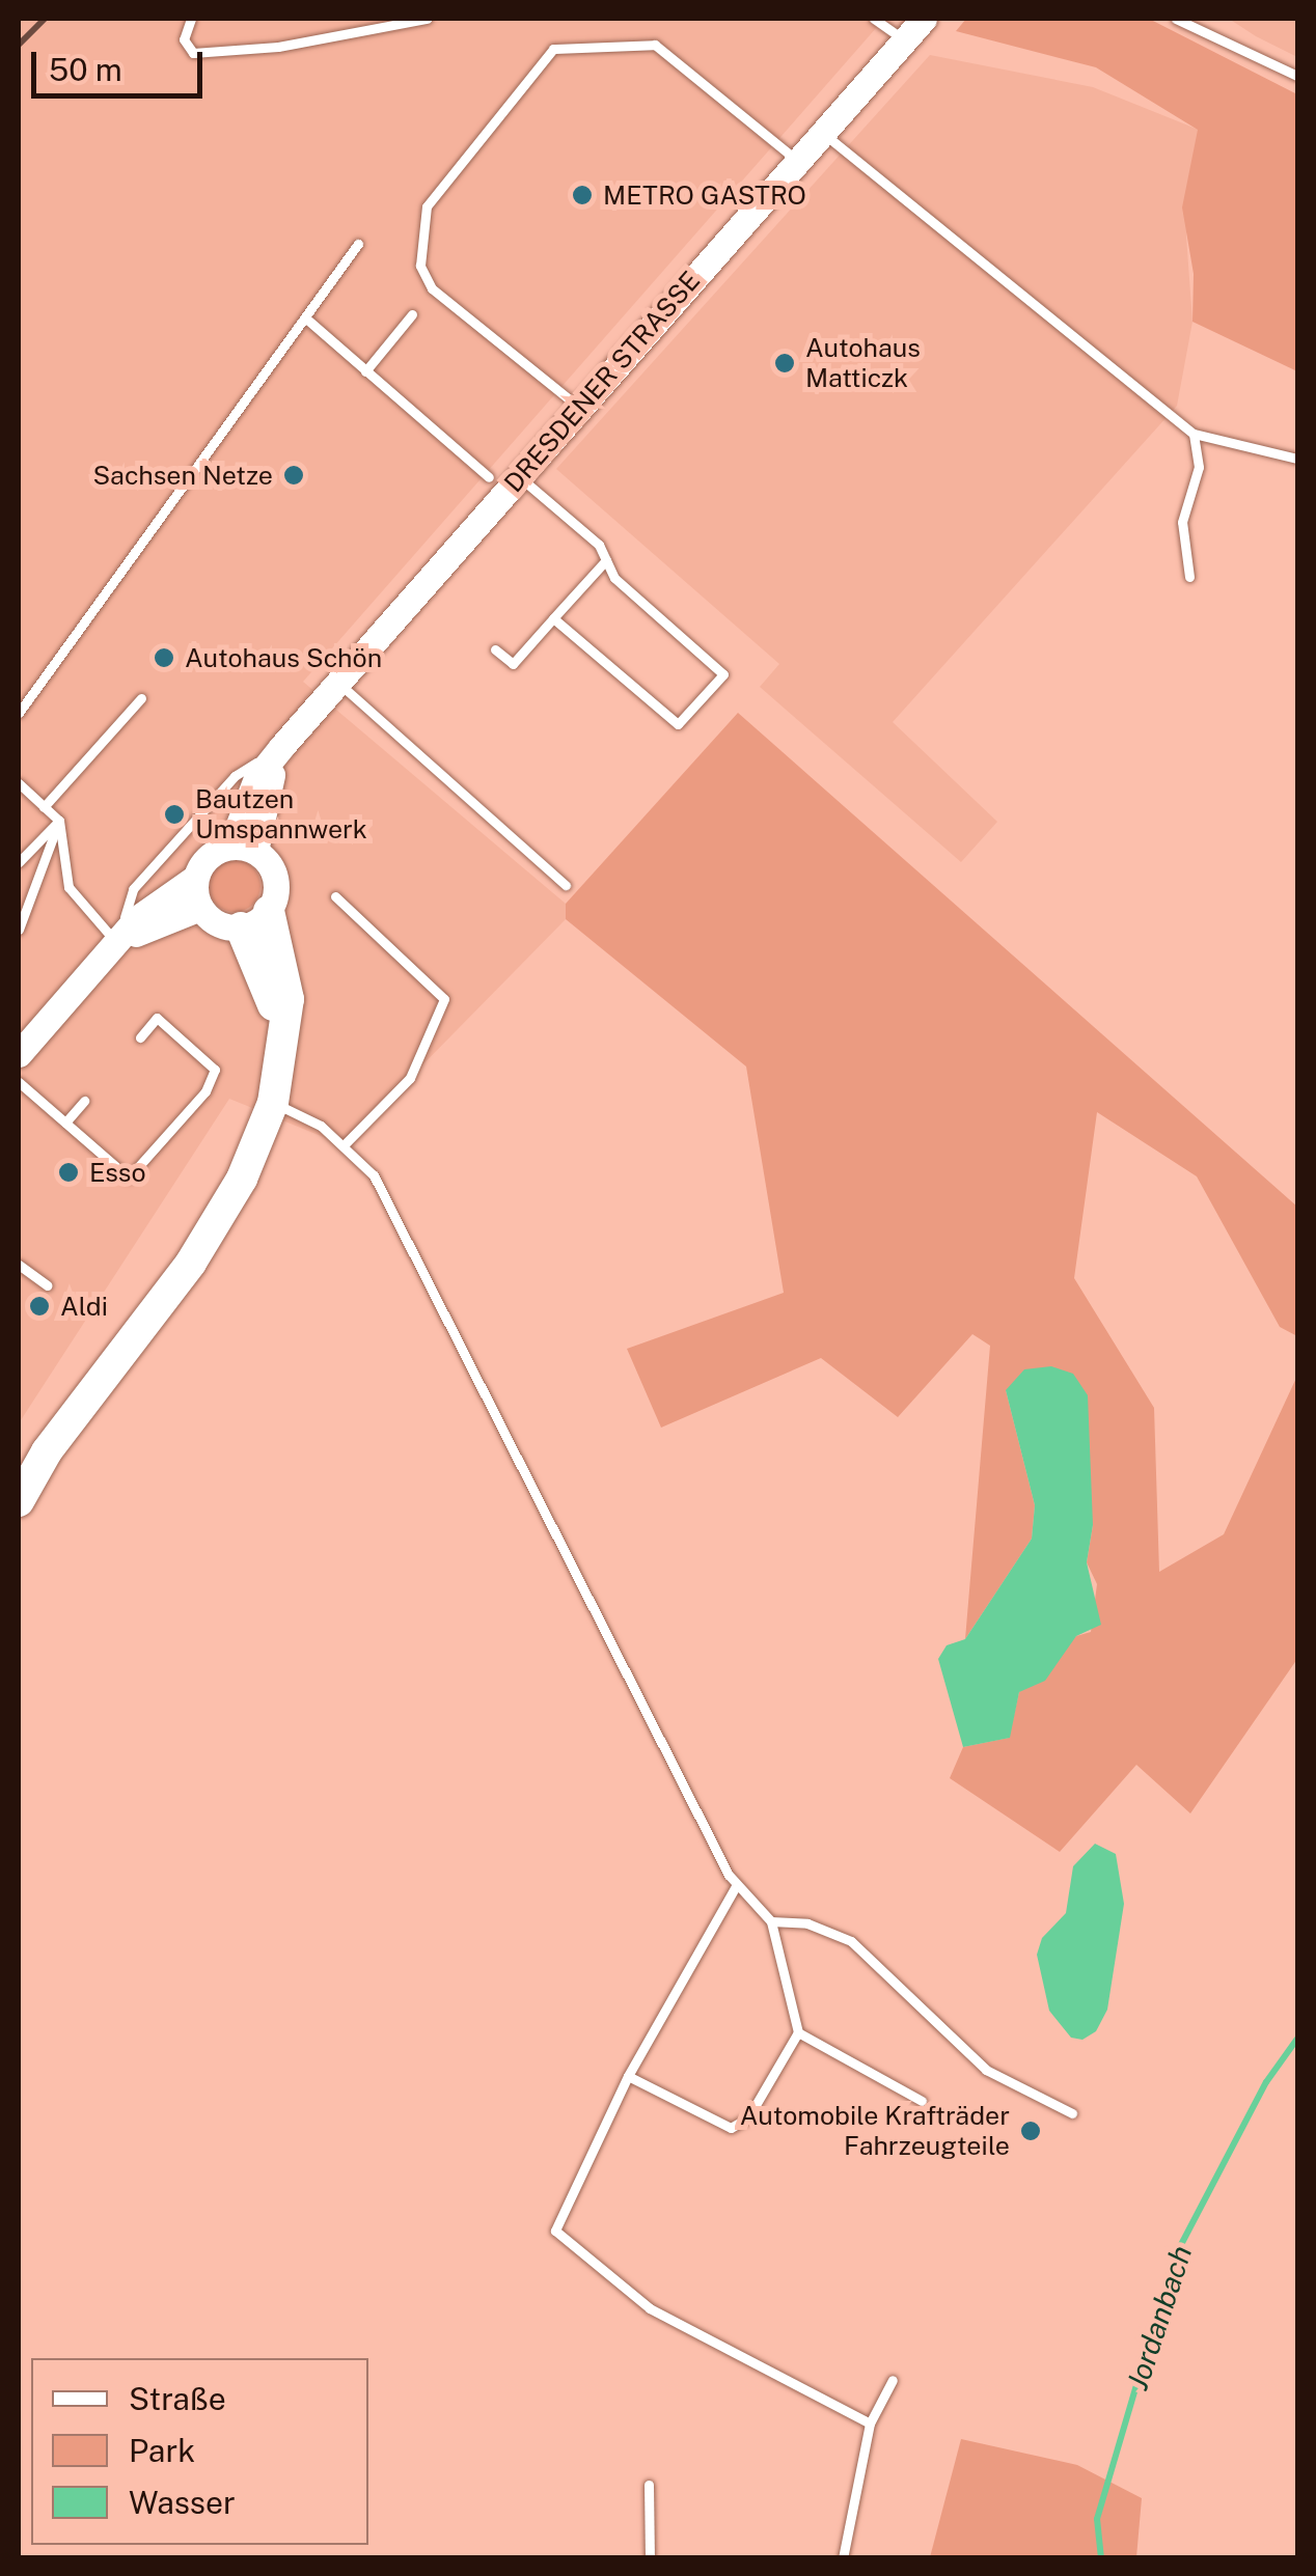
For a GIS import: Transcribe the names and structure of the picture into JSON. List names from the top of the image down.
{
  "streets": {
    "main road": ["DRESDENER STRASSE"]
  },
  "water": ["Jordanbach"],
  "places": [
    "METRO GASTRO",
    "Autohaus Matticzk",
    "Sachsen Netze",
    "Autohaus Schön",
    "Bautzen Umspannwerk",
    "Esso",
    "Aldi",
    "Automobile Krafträder Fahrzeugteile"
  ],
  "legend": ["Straße", "Park", "Wasser"],
  "scale_bar": "50 m"
}
